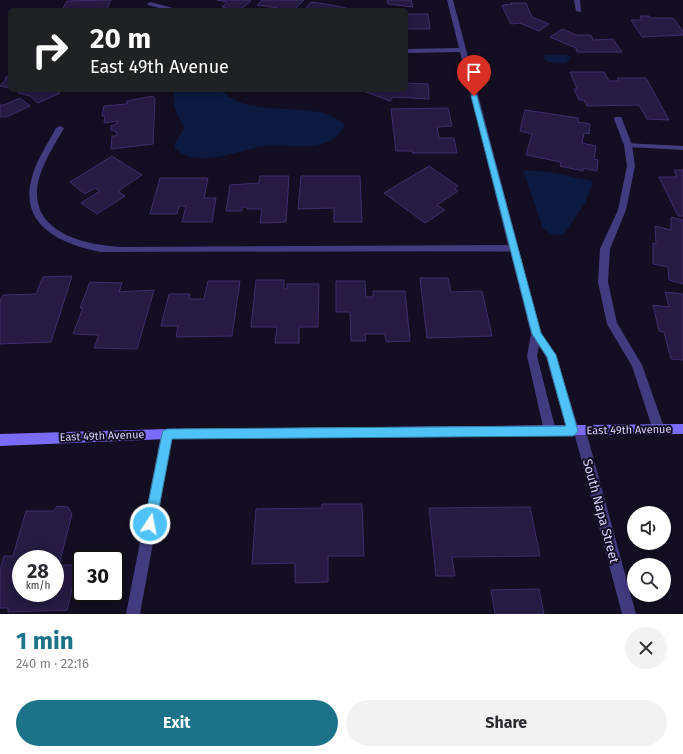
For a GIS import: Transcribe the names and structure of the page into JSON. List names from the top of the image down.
{
  "streets": {
    "street": ["East 49th Avenue", "South Napa Street"]
  },
  "crossings": [
    ["East 49th Avenue", "South Napa Street"]
  ],
  "page": {
    "turn": ["20 m", "East 49th Avenue"],
    "speed": "28 km/h",
    "limit": "30",
    "heading": ["1 min", "240 m · 22:16"],
    "buttons": ["Exit", "Share"]
  }
}
